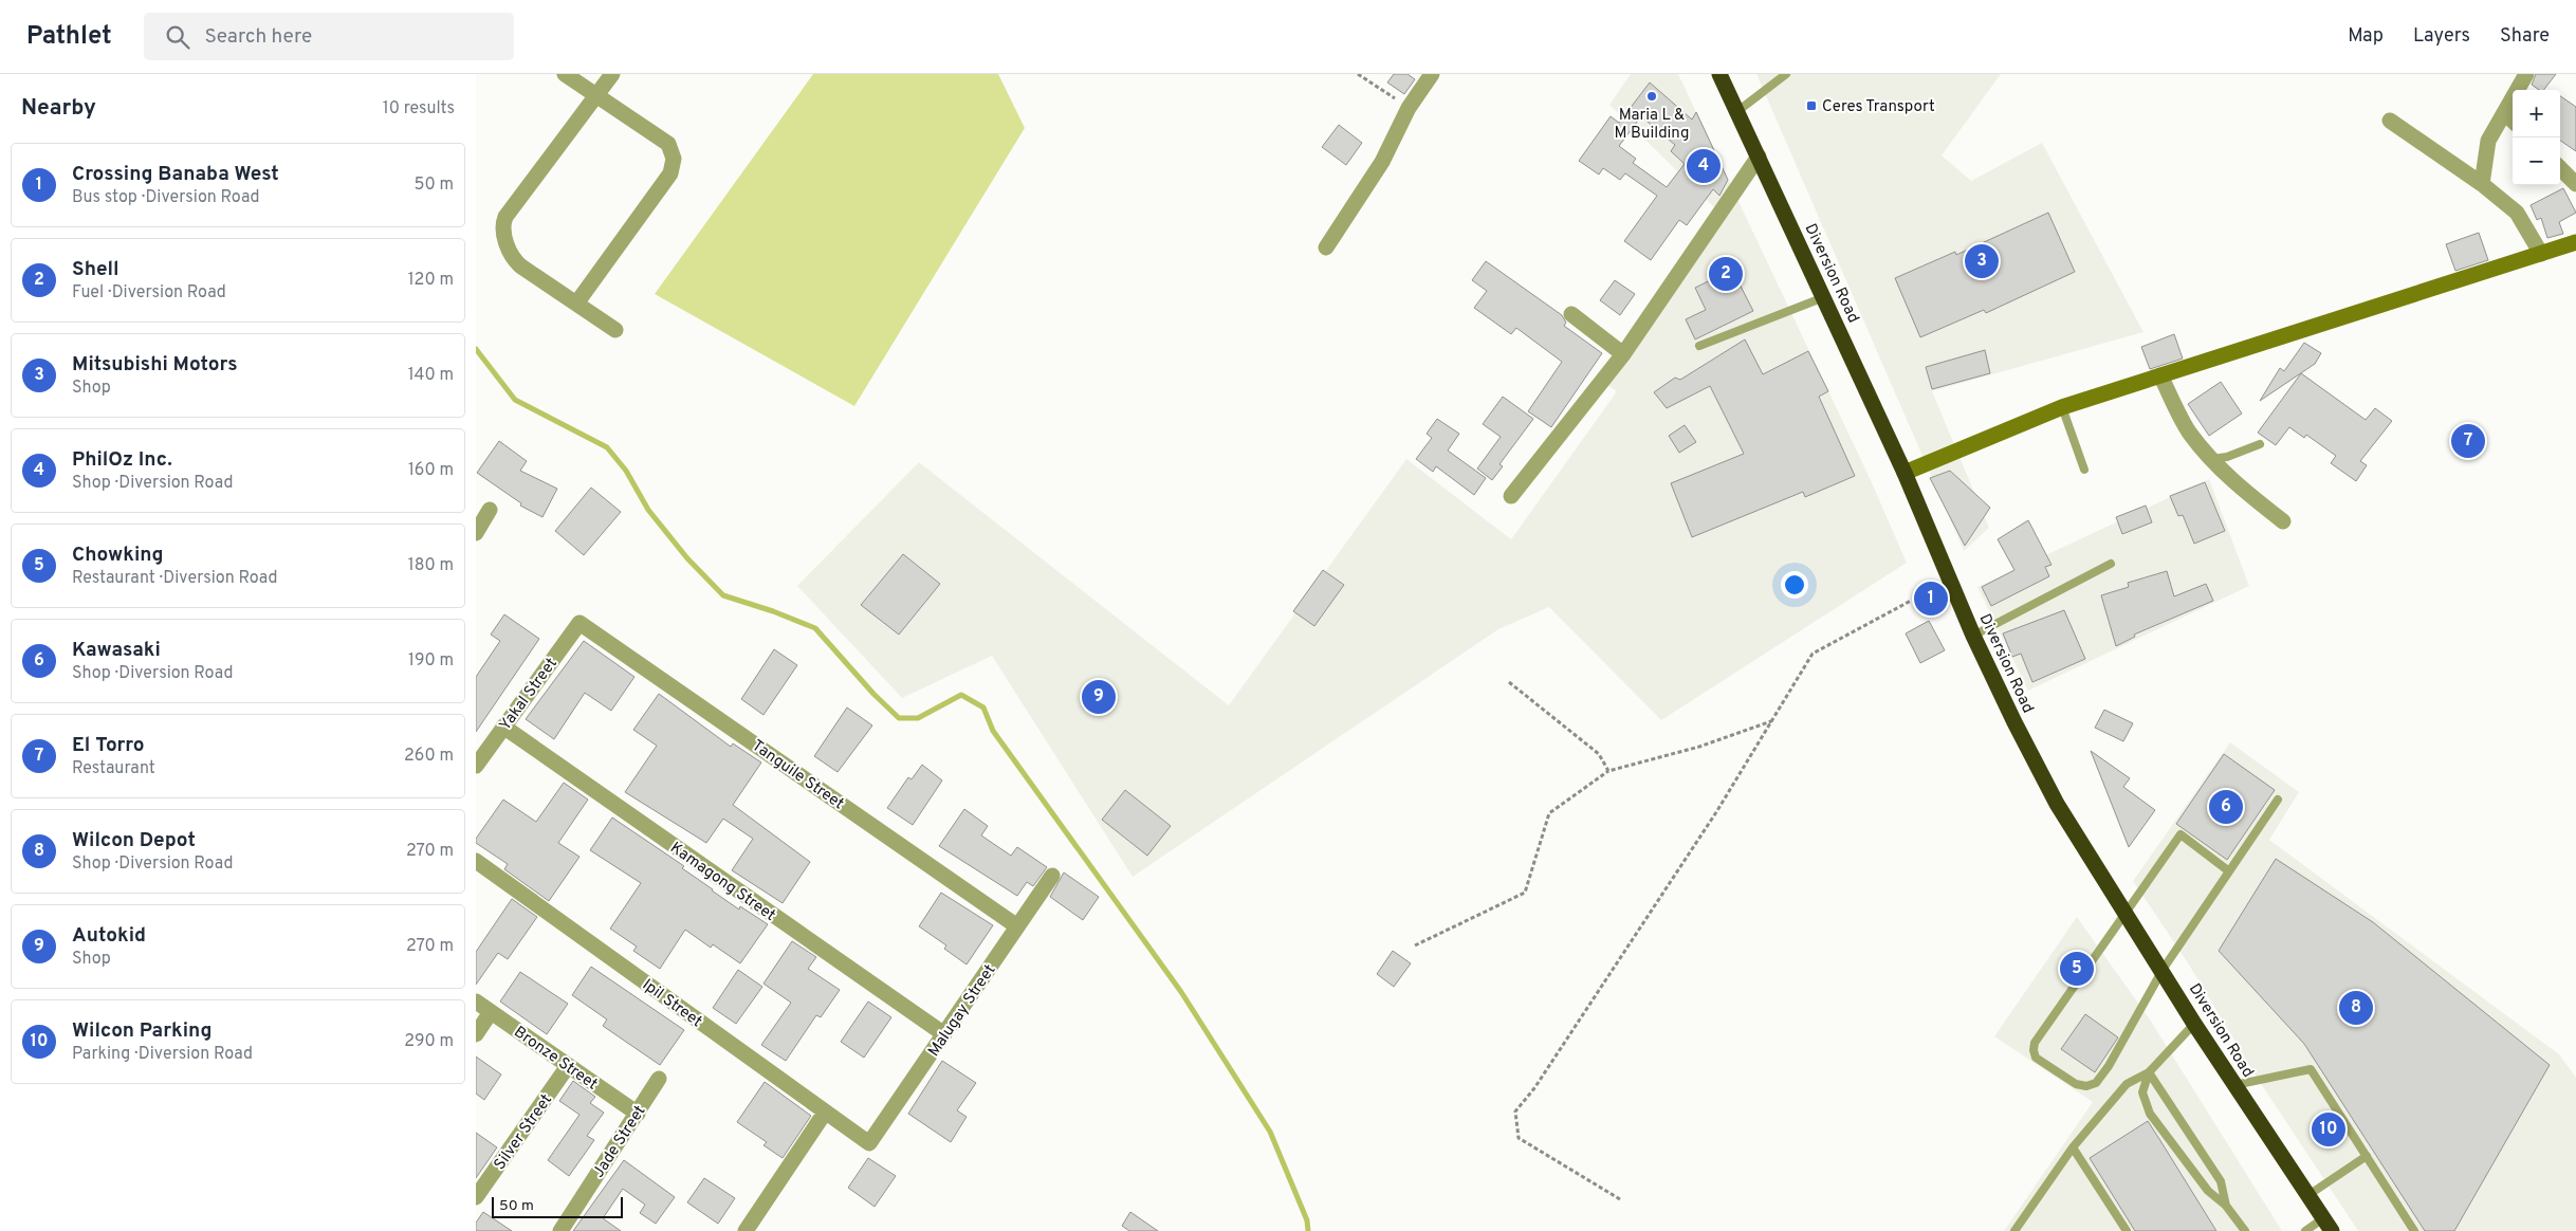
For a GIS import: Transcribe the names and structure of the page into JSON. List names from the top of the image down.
{
  "streets": {
    "highway": ["Diversion Road"],
    "street": [
      "Yakal Street",
      "Tanguile Street",
      "Kamagong Street",
      "Ipil Street",
      "Malugay Street",
      "Bronze Street",
      "Silver Street",
      "Jade Street"
    ]
  },
  "crossings": [
    ["Yakal Street", "Tanguile Street"],
    ["Yakal Street", "Kamagong Street"],
    ["Tanguile Street", "Malugay Street"],
    ["Kamagong Street", "Malugay Street"],
    ["Ipil Street", "Malugay Street"],
    ["Bronze Street", "Silver Street"],
    ["Bronze Street", "Jade Street"]
  ],
  "places": {
    "other": ["Maria L & M Building"],
    "transit": ["Ceres Transport"]
  },
  "scale_bar": "50 m",
  "page": {
    "header": "Pathlet",
    "search": "Search here",
    "nav": ["Map", "Layers", "Share"],
    "heading": ["Nearby", "10 results"],
    "map_buttons": ["+", "−"],
    "list": [
      {
        "mark": "1",
        "name": "Crossing Banaba West",
        "note": "Bus stop · Diversion Road",
        "value": "50 m"
      },
      {
        "mark": "2",
        "name": "Shell",
        "note": "Fuel · Diversion Road",
        "value": "120 m"
      },
      {
        "mark": "3",
        "name": "Mitsubishi Motors",
        "note": "Shop",
        "value": "140 m"
      },
      {
        "mark": "4",
        "name": "PhilOz Inc.",
        "note": "Shop · Diversion Road",
        "value": "160 m"
      },
      {
        "mark": "5",
        "name": "Chowking",
        "note": "Restaurant · Diversion Road",
        "value": "180 m"
      },
      {
        "mark": "6",
        "name": "Kawasaki",
        "note": "Shop · Diversion Road",
        "value": "190 m"
      },
      {
        "mark": "7",
        "name": "El Torro",
        "note": "Restaurant",
        "value": "260 m"
      },
      {
        "mark": "8",
        "name": "Wilcon Depot",
        "note": "Shop · Diversion Road",
        "value": "270 m"
      },
      {
        "mark": "9",
        "name": "Autokid",
        "note": "Shop",
        "value": "270 m"
      },
      {
        "mark": "10",
        "name": "Wilcon Parking",
        "note": "Parking · Diversion Road",
        "value": "290 m"
      }
    ],
    "pins": [
      "4",
      "3",
      "2",
      "7",
      "1",
      "9",
      "6",
      "5",
      "8",
      "10"
    ],
    "scale": "50 m"
  }
}
